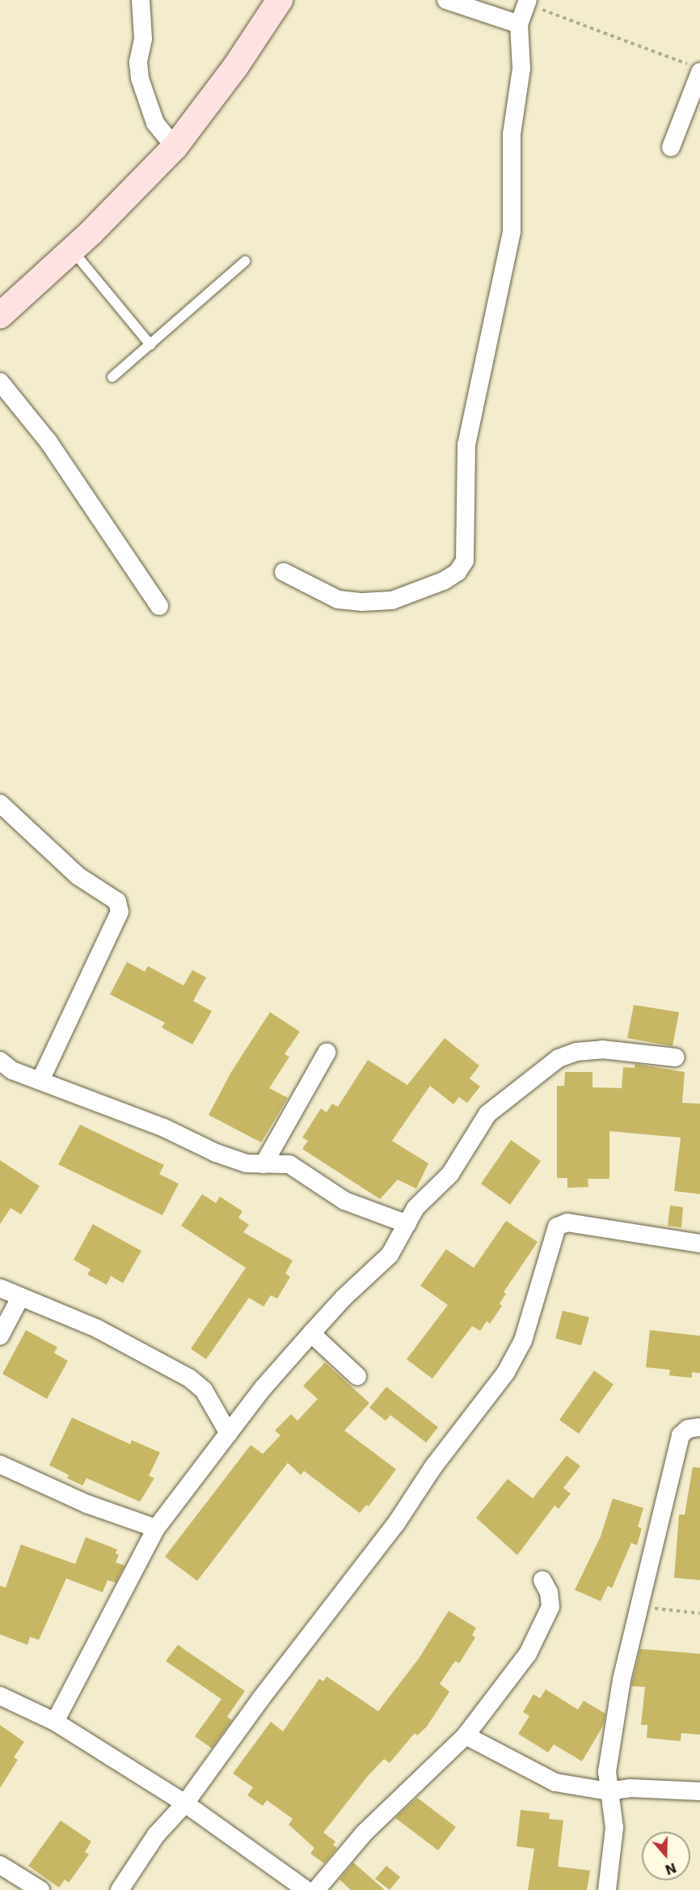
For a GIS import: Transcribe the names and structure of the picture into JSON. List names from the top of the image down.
{
  "north": "bottom"
}
